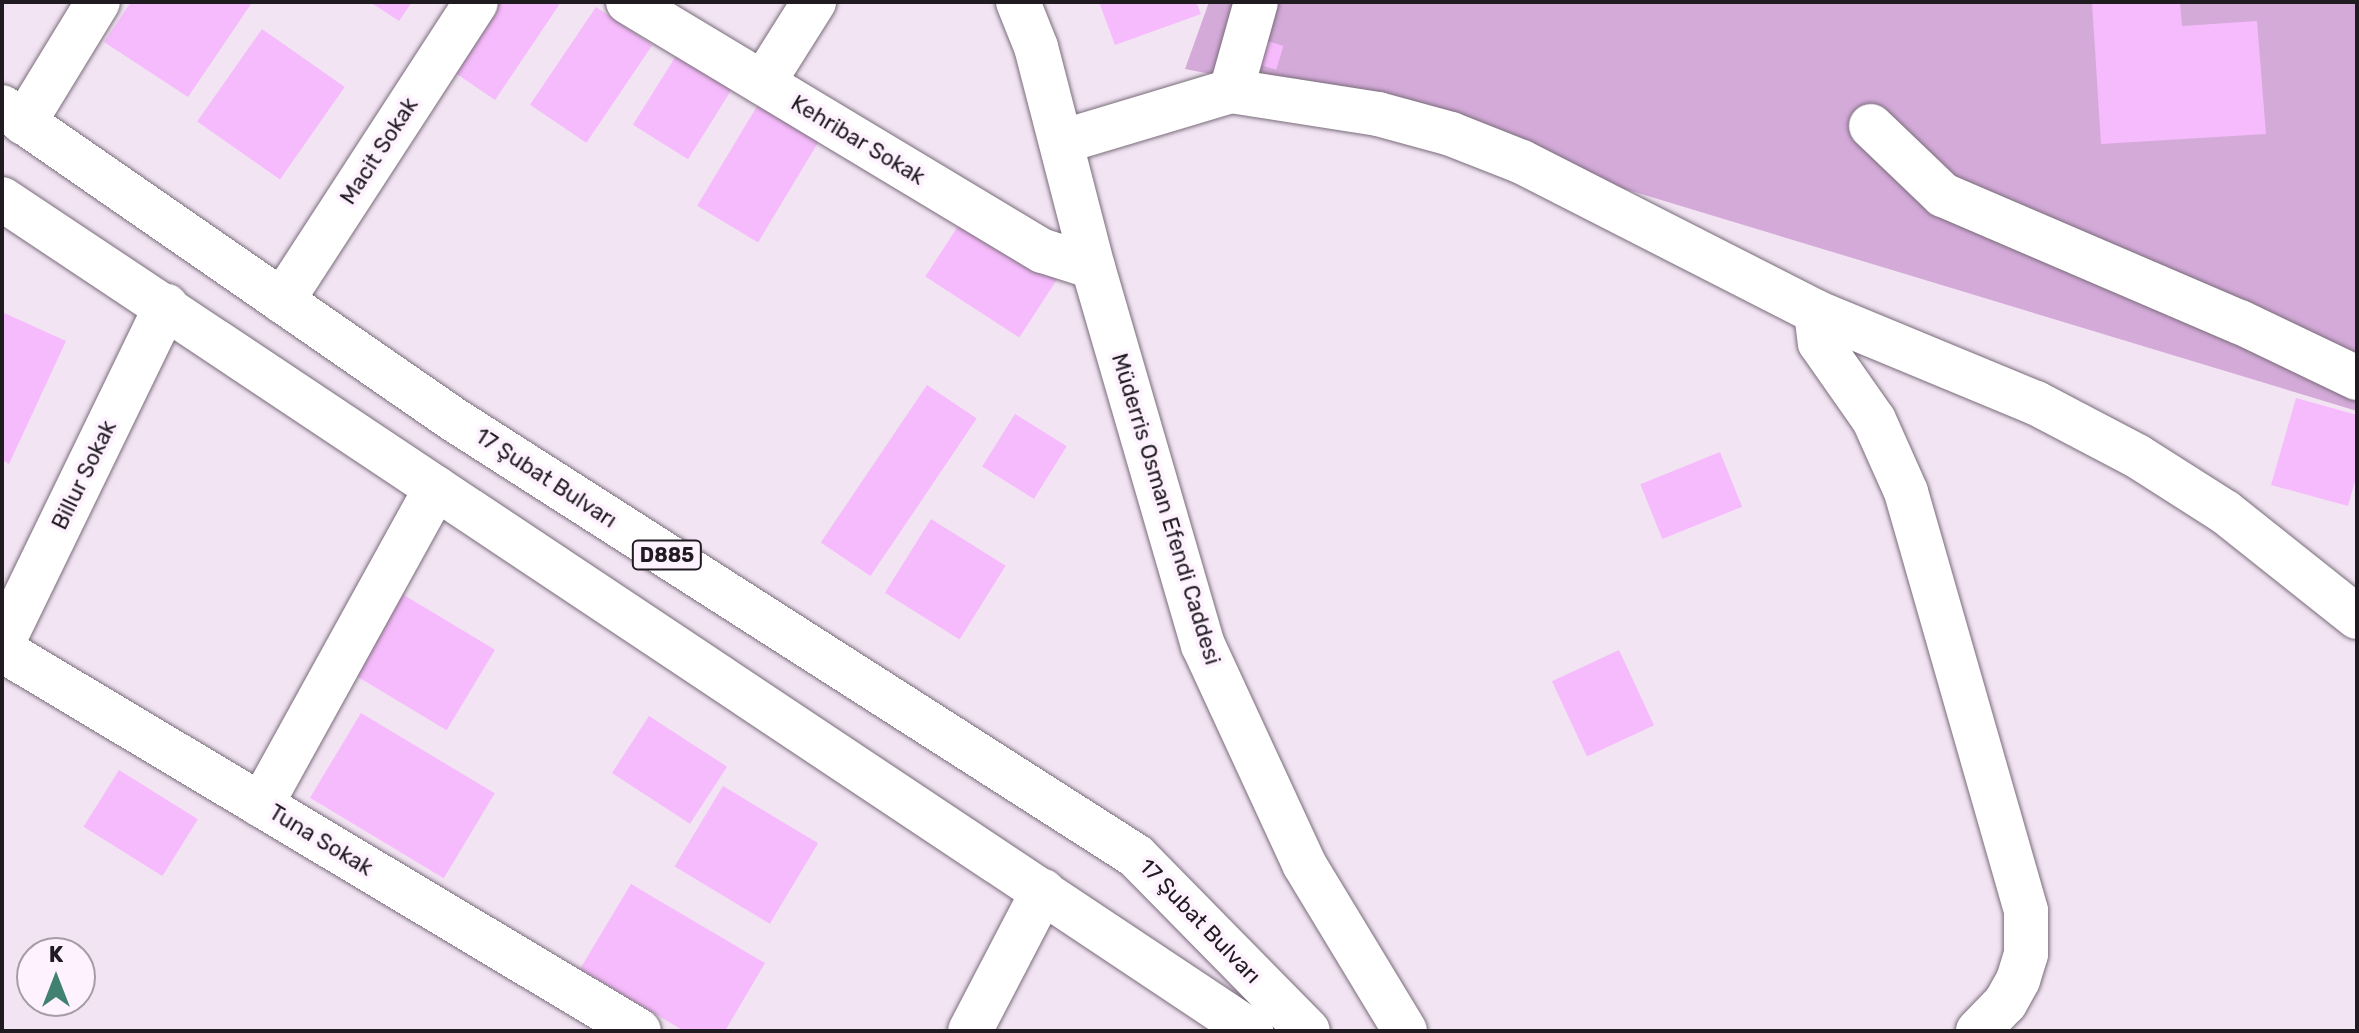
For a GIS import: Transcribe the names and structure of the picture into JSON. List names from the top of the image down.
{
  "streets": {
    "main road": [
      "Kehribar Sokak",
      "Macit Sokak",
      "Billur Sokak",
      "17 Şubat Bulvarı",
      "Müderris Osman Efendi Caddesi",
      "D885",
      "Tuna Sokak"
    ]
  },
  "crossings": [
    ["Kehribar Sokak", "Müderris Osman Efendi Caddesi"],
    ["Macit Sokak", "17 Şubat Bulvarı"],
    ["Billur Sokak", "17 Şubat Bulvarı"],
    ["Billur Sokak", "Tuna Sokak"]
  ],
  "north": "top"
}
